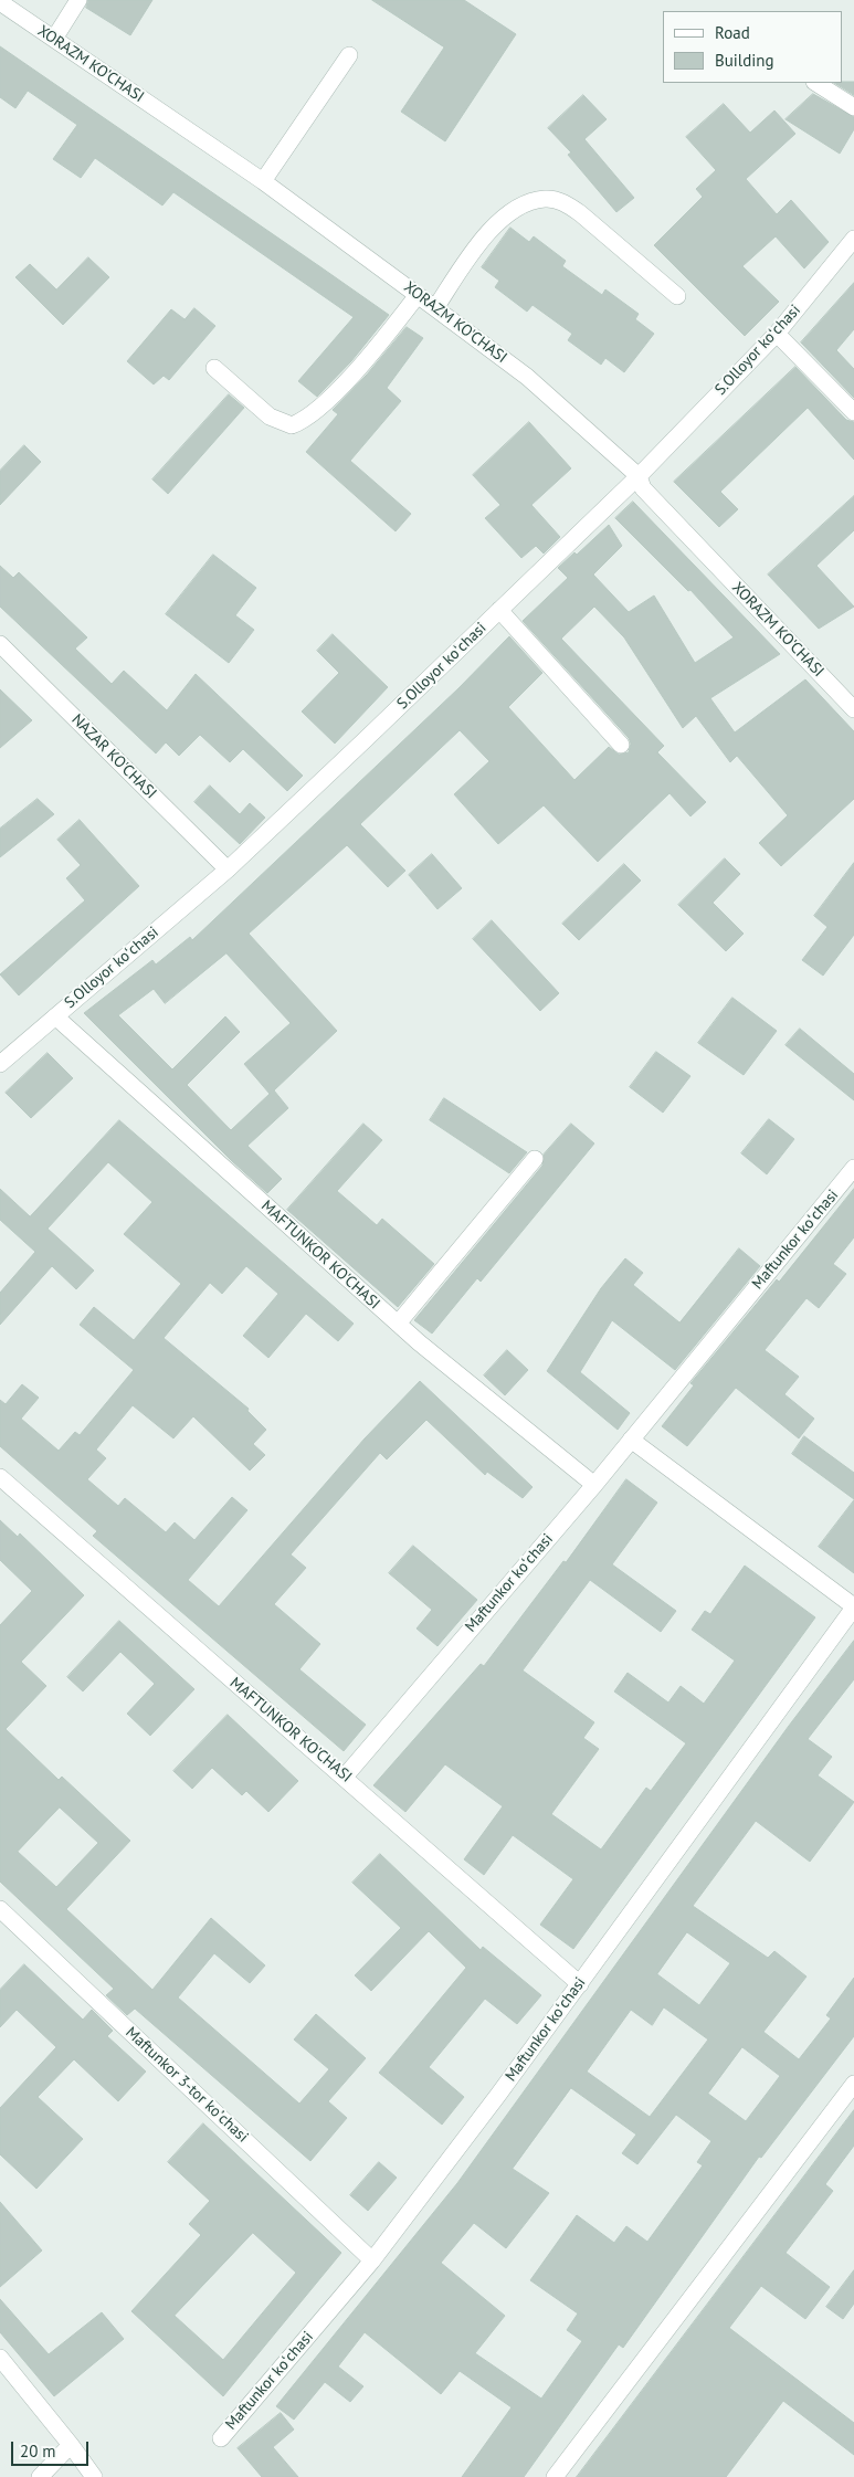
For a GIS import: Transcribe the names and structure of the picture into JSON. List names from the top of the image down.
{
  "streets": {
    "street": [
      "XORAZM KO'CHASI",
      "S.Olloyor koʻchasi",
      "NAZAR KO'CHASI",
      "Maftunkor koʻchasi",
      "MAFTUNKOR KO'CHASI",
      "Maftunkor 3-tor koʼchasi"
    ]
  },
  "crossings": [
    ["XORAZM KO'CHASI", "S.Olloyor koʻchasi"],
    ["S.Olloyor koʻchasi", "NAZAR KO'CHASI"],
    ["S.Olloyor koʻchasi", "MAFTUNKOR KO'CHASI"],
    ["Maftunkor koʻchasi", "MAFTUNKOR KO'CHASI"],
    ["Maftunkor koʻchasi", "Maftunkor 3-tor koʼchasi"]
  ],
  "legend": ["Road", "Building"],
  "scale_bar": "20 m"
}
